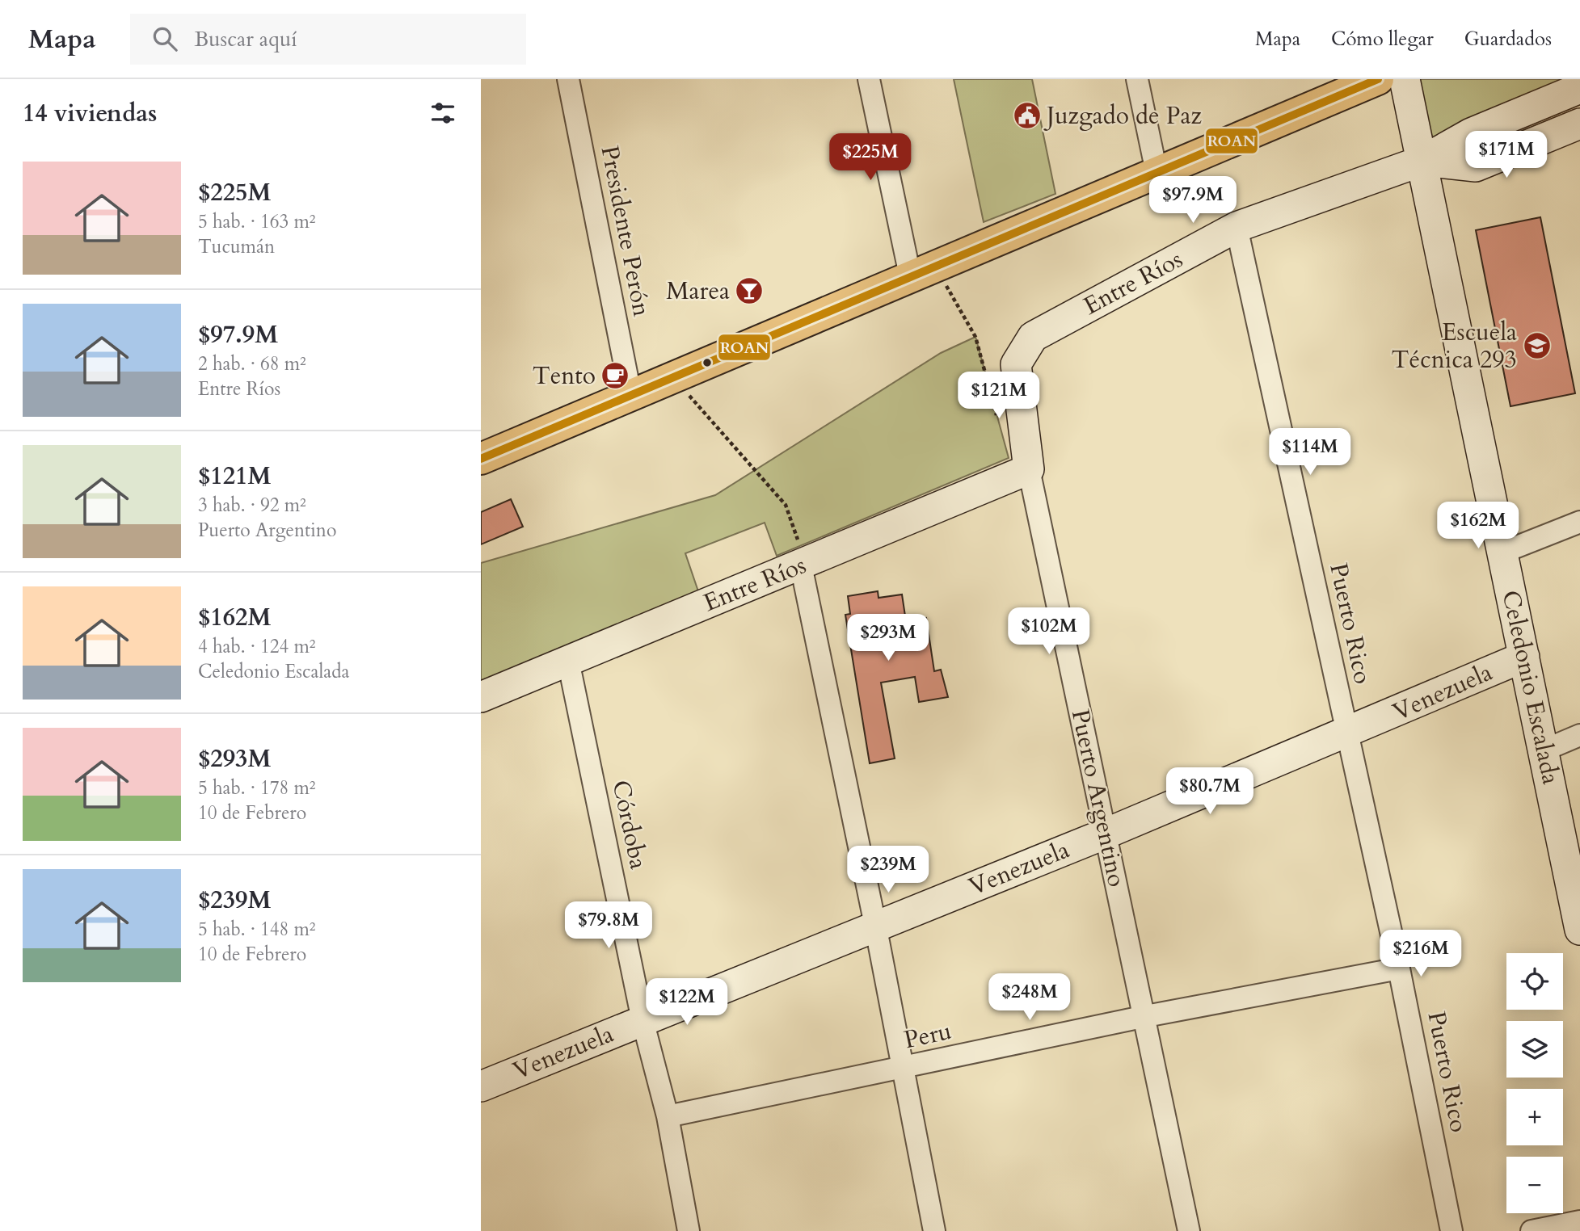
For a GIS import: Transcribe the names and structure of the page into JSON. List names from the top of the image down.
{
  "streets": {
    "street": [
      "Presidente Perón",
      "Entre Ríos",
      "Puerto Rico",
      "Celedonio Escalada",
      "Venezuela",
      "Puerto Argentino",
      "Córdoba",
      "Peru"
    ]
  },
  "crossings": [
    ["Entre Ríos", "Puerto Rico"],
    ["Entre Ríos", "Celedonio Escalada"],
    ["Entre Ríos", "Puerto Argentino"],
    ["Entre Ríos", "Córdoba"],
    ["Puerto Rico", "Venezuela"],
    ["Puerto Rico", "Peru"],
    ["Celedonio Escalada", "Venezuela"],
    ["Venezuela", "Puerto Argentino"],
    ["Venezuela", "Córdoba"],
    ["Puerto Argentino", "Peru"],
    ["Córdoba", "Peru"]
  ],
  "places": {
    "public building": ["Juzgado de Paz"],
    "bar": ["Marea"],
    "school or university": ["Escuela Técnica 293"],
    "cafe": ["Tento"]
  },
  "lines": ["transit line ROAN"],
  "page": {
    "header": "Mapa",
    "search": "Buscar aquí",
    "nav": ["Mapa", "Cómo llegar", "Guardados"],
    "heading": "14 viviendas",
    "price": [
      "$171M",
      "$225M",
      "$97.9M",
      "$121M",
      "$114M",
      "$162M",
      "$102M",
      "$293M",
      "$80.7M",
      "$239M",
      "$79.8M",
      "$216M",
      "$248M",
      "$122M"
    ],
    "list": [
      {
        "name": "$225M",
        "note": "5 hab. · 163 m² · Tucumán"
      },
      {
        "name": "$97.9M",
        "note": "2 hab. · 68 m² · Entre Ríos"
      },
      {
        "name": "$121M",
        "note": "3 hab. · 92 m² · Puerto Argentino"
      },
      {
        "name": "$162M",
        "note": "4 hab. · 124 m² · Celedonio Escalada"
      },
      {
        "name": "$293M",
        "note": "5 hab. · 178 m² · 10 de Febrero"
      },
      {
        "name": "$239M",
        "note": "5 hab. · 148 m² · 10 de Febrero"
      }
    ],
    "map_buttons": ["+", "−"]
  }
}
